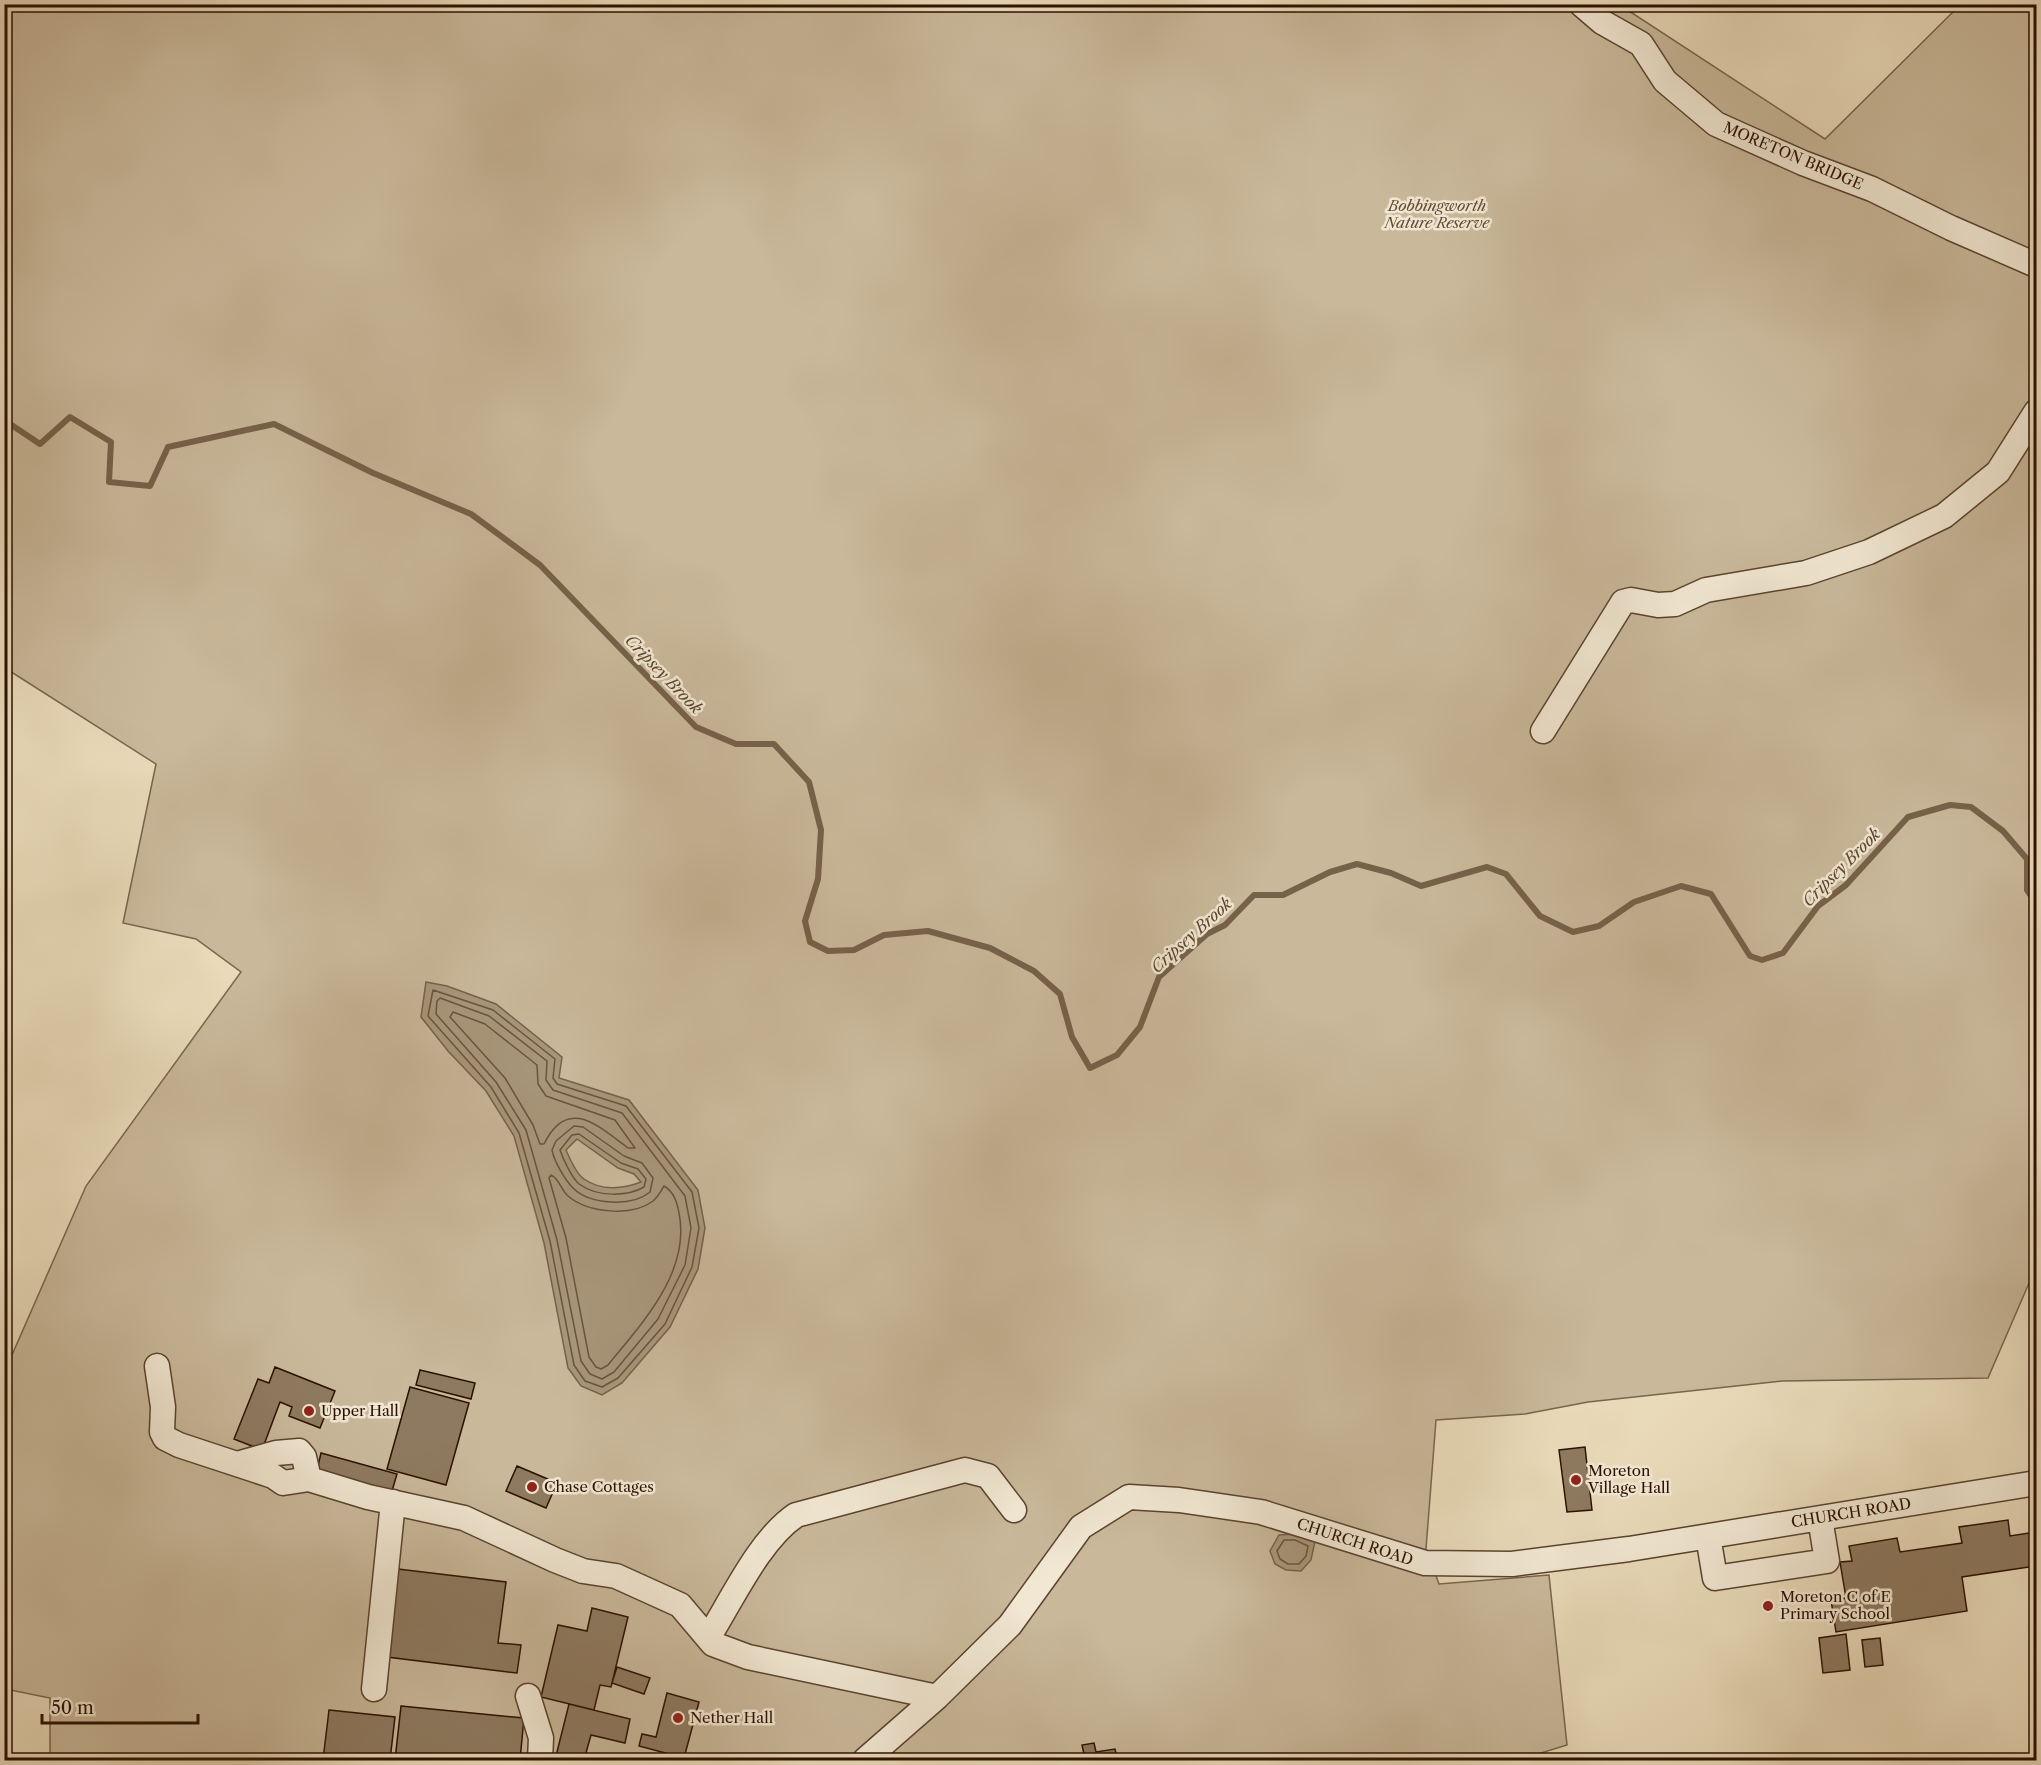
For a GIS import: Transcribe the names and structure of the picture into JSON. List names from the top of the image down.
{
  "streets": {
    "street": ["MORETON BRIDGE", "CHURCH ROAD"]
  },
  "water": ["Cripsey Brook"],
  "parks": ["Bobbingworth Nature Reserve"],
  "places": [
    "Upper Hall",
    "Moreton Village Hall",
    "Chase Cottages",
    "Moreton C of E Primary School",
    "Nether Hall"
  ],
  "scale_bar": "50 m"
}
